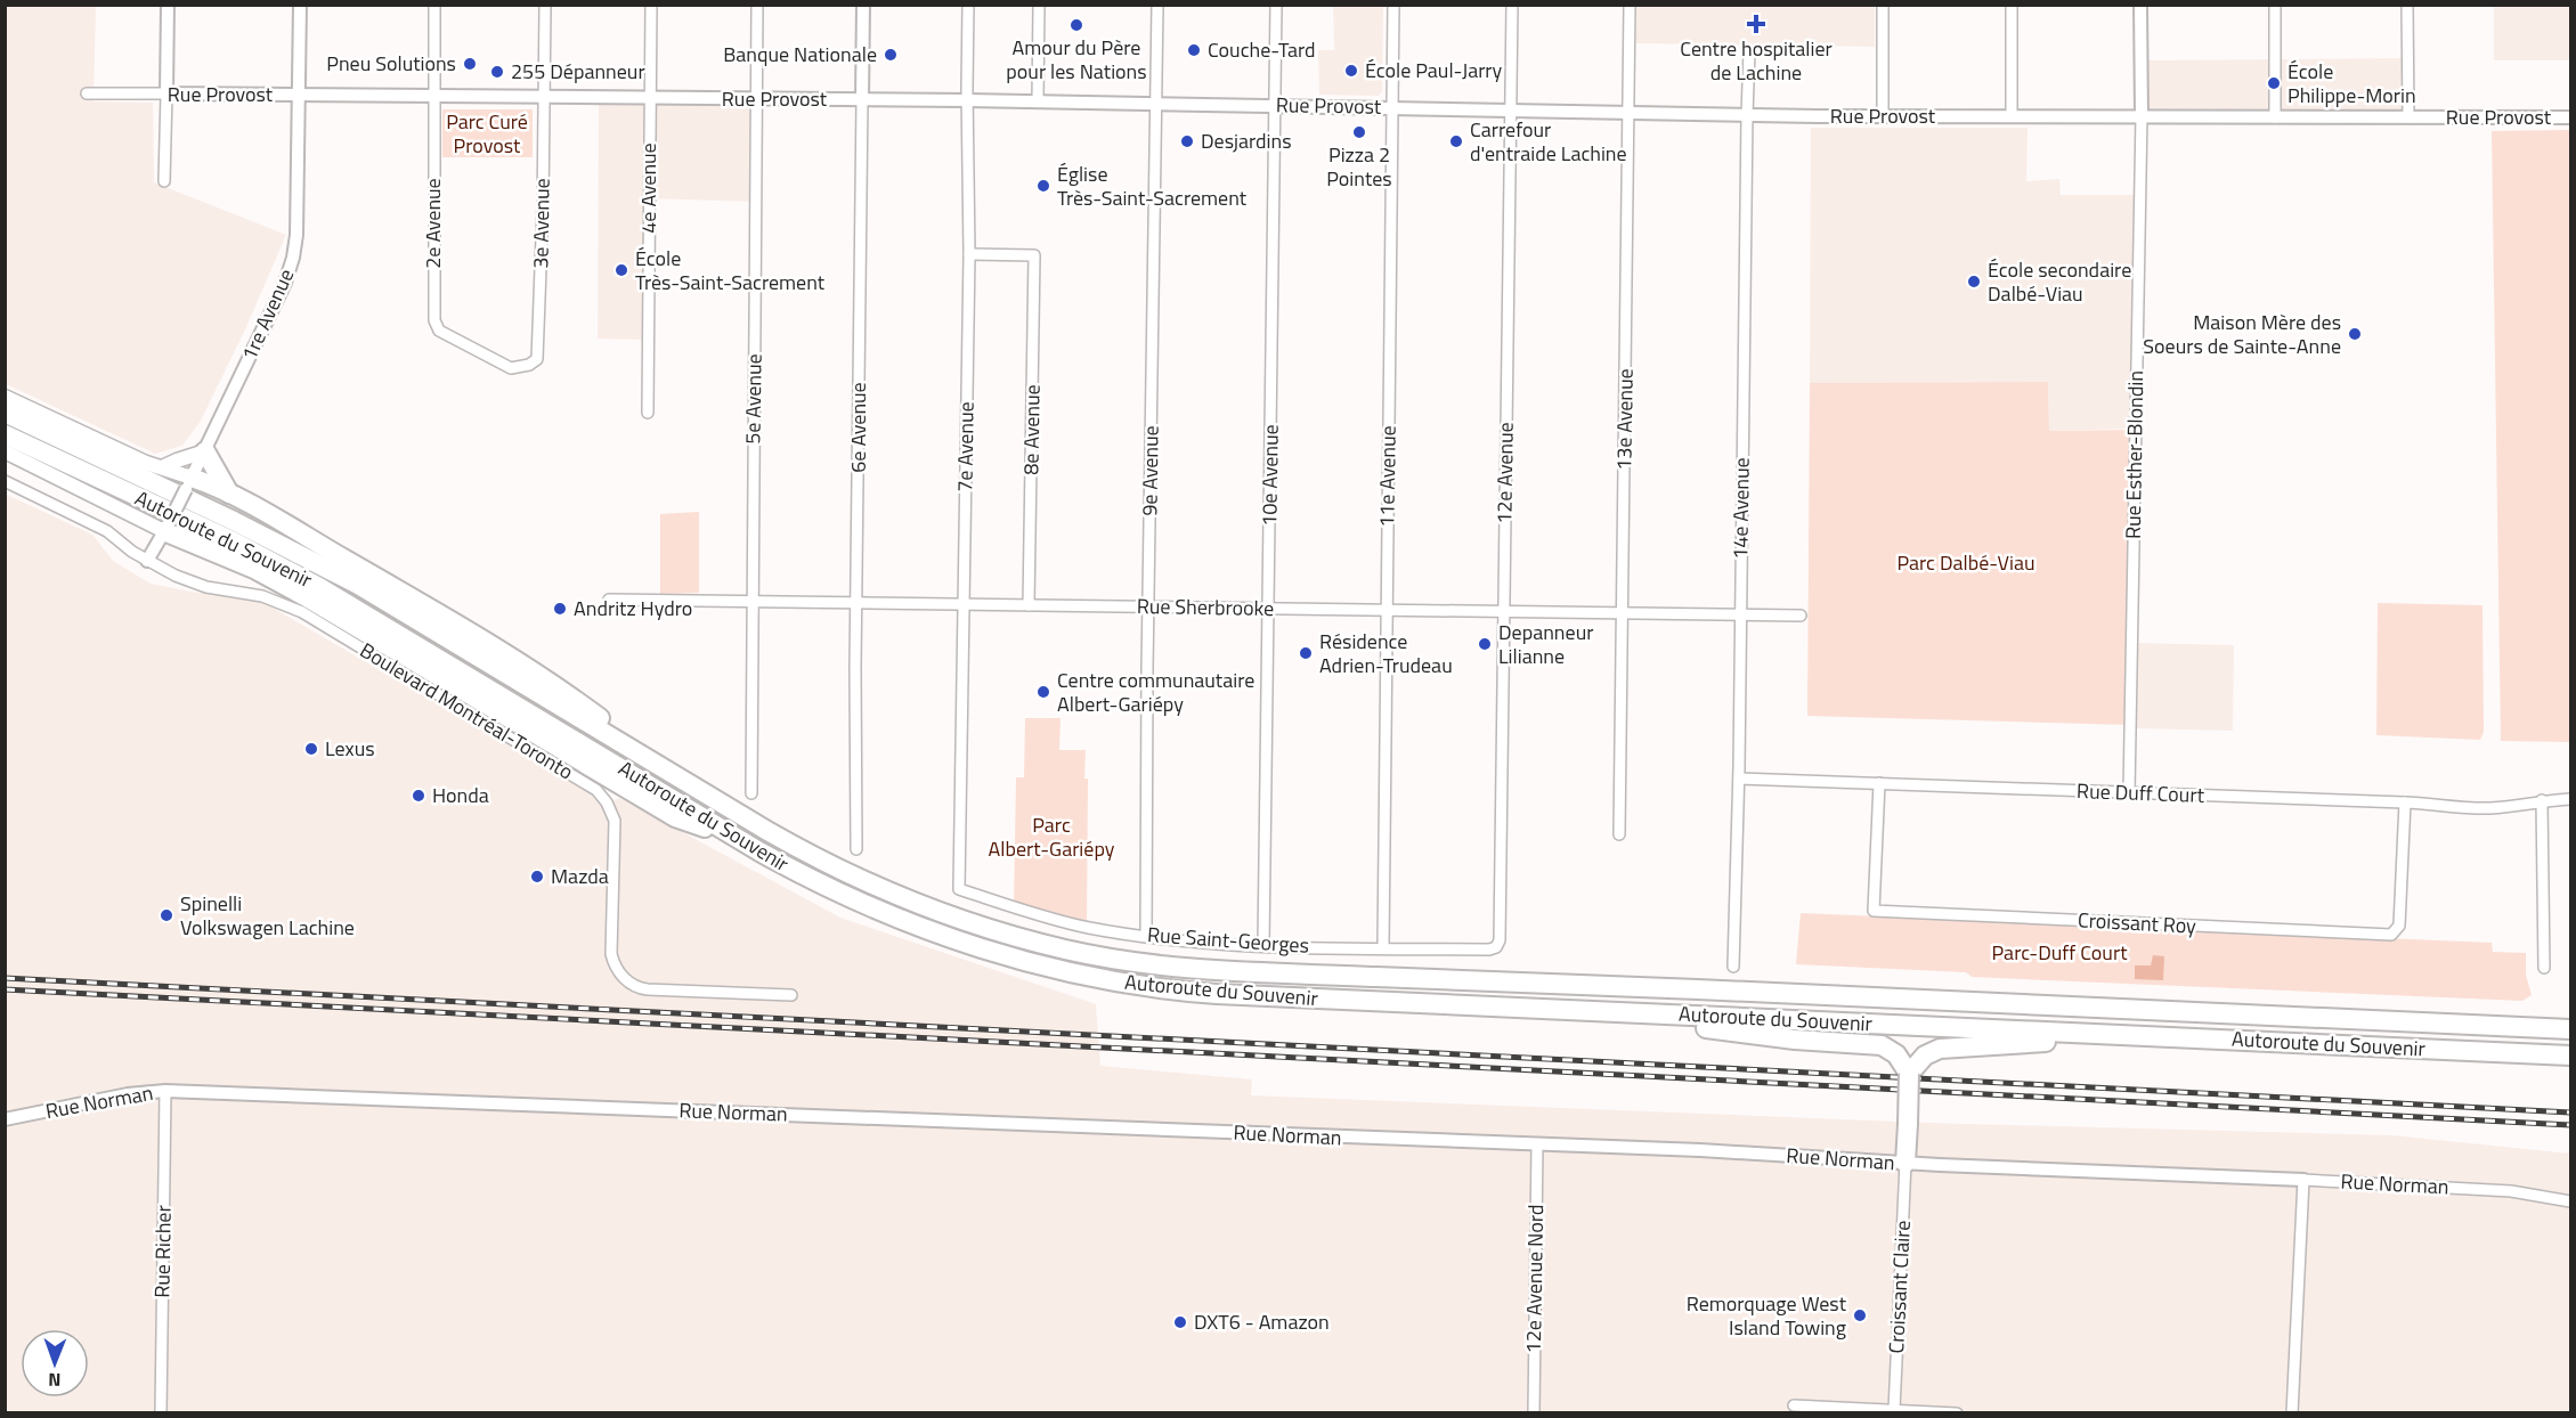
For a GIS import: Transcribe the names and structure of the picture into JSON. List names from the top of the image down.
{
  "streets": {
    "highway": ["Autoroute du Souvenir"],
    "street": [
      "Rue Provost",
      "4e Avenue",
      "2e Avenue",
      "3e Avenue",
      "1re Avenue",
      "5e Avenue",
      "13e Avenue",
      "6e Avenue",
      "8e Avenue",
      "7e Avenue",
      "Rue Esther-Blondin",
      "9e Avenue",
      "12e Avenue",
      "10e Avenue",
      "11e Avenue",
      "14e Avenue",
      "Rue Sherbrooke",
      "Boulevard Montréal-Toronto",
      "Rue Duff Court",
      "Croissant Roy",
      "Rue Saint-Georges",
      "Rue Norman",
      "Rue Richer",
      "12e Avenue Nord",
      "Croissant Claire"
    ]
  },
  "crossings": [
    ["Rue Provost", "4e Avenue"],
    ["Rue Provost", "2e Avenue"],
    ["Rue Provost", "3e Avenue"],
    ["Rue Provost", "1re Avenue"],
    ["Rue Provost", "5e Avenue"],
    ["Rue Provost", "13e Avenue"],
    ["Rue Provost", "6e Avenue"],
    ["Rue Provost", "7e Avenue"],
    ["Rue Provost", "Rue Esther-Blondin"],
    ["Rue Provost", "9e Avenue"],
    ["Rue Provost", "12e Avenue"],
    ["Rue Provost", "10e Avenue"],
    ["Rue Provost", "11e Avenue"],
    ["Rue Provost", "14e Avenue"],
    ["2e Avenue", "3e Avenue"],
    ["1re Avenue", "Boulevard Montréal-Toronto"],
    ["5e Avenue", "Rue Sherbrooke"],
    ["13e Avenue", "Rue Sherbrooke"],
    ["6e Avenue", "Rue Sherbrooke"],
    ["8e Avenue", "7e Avenue"],
    ["8e Avenue", "Rue Sherbrooke"],
    ["7e Avenue", "Rue Sherbrooke"],
    ["7e Avenue", "Rue Saint-Georges"],
    ["Rue Esther-Blondin", "Rue Duff Court"],
    ["9e Avenue", "Rue Sherbrooke"],
    ["9e Avenue", "Rue Saint-Georges"],
    ["12e Avenue", "Rue Sherbrooke"],
    ["12e Avenue", "Rue Saint-Georges"],
    ["10e Avenue", "Rue Sherbrooke"],
    ["10e Avenue", "Rue Saint-Georges"],
    ["11e Avenue", "Rue Sherbrooke"],
    ["11e Avenue", "Rue Saint-Georges"],
    ["14e Avenue", "Rue Sherbrooke"],
    ["14e Avenue", "Rue Duff Court"],
    ["Rue Duff Court", "Croissant Roy"],
    ["Rue Norman", "Rue Richer"],
    ["Rue Norman", "12e Avenue Nord"],
    ["Rue Norman", "Croissant Claire"]
  ],
  "parks": [
    "Parc Curé Provost",
    "Parc Dalbé-Viau",
    "Parc Albert-Gariépy",
    "Parc-Duff Court"
  ],
  "places": {
    "health": ["Centre hospitalier de Lachine"],
    "other": [
      "Amour du Père pour les Nations",
      "Couche-Tard",
      "Banque Nationale",
      "Pneu Solutions",
      "École Paul-Jarry",
      "255 Dépanneur",
      "École Philippe-Morin",
      "Pizza 2 Pointes",
      "Desjardins",
      "Carrefour d'entraide Lachine",
      "Église Très-Saint-Sacrement",
      "École Très-Saint-Sacrement",
      "École secondaire Dalbé-Viau",
      "Maison Mère des Soeurs de Sainte-Anne",
      "Andritz Hydro",
      "Depanneur Lilianne",
      "Résidence Adrien-Trudeau",
      "Centre communautaire Albert-Gariépy",
      "Lexus",
      "Honda",
      "Mazda",
      "Spinelli Volkswagen Lachine",
      "Remorquage West Island Towing",
      "DXT6 - Amazon"
    ]
  },
  "north": "bottom"
}
